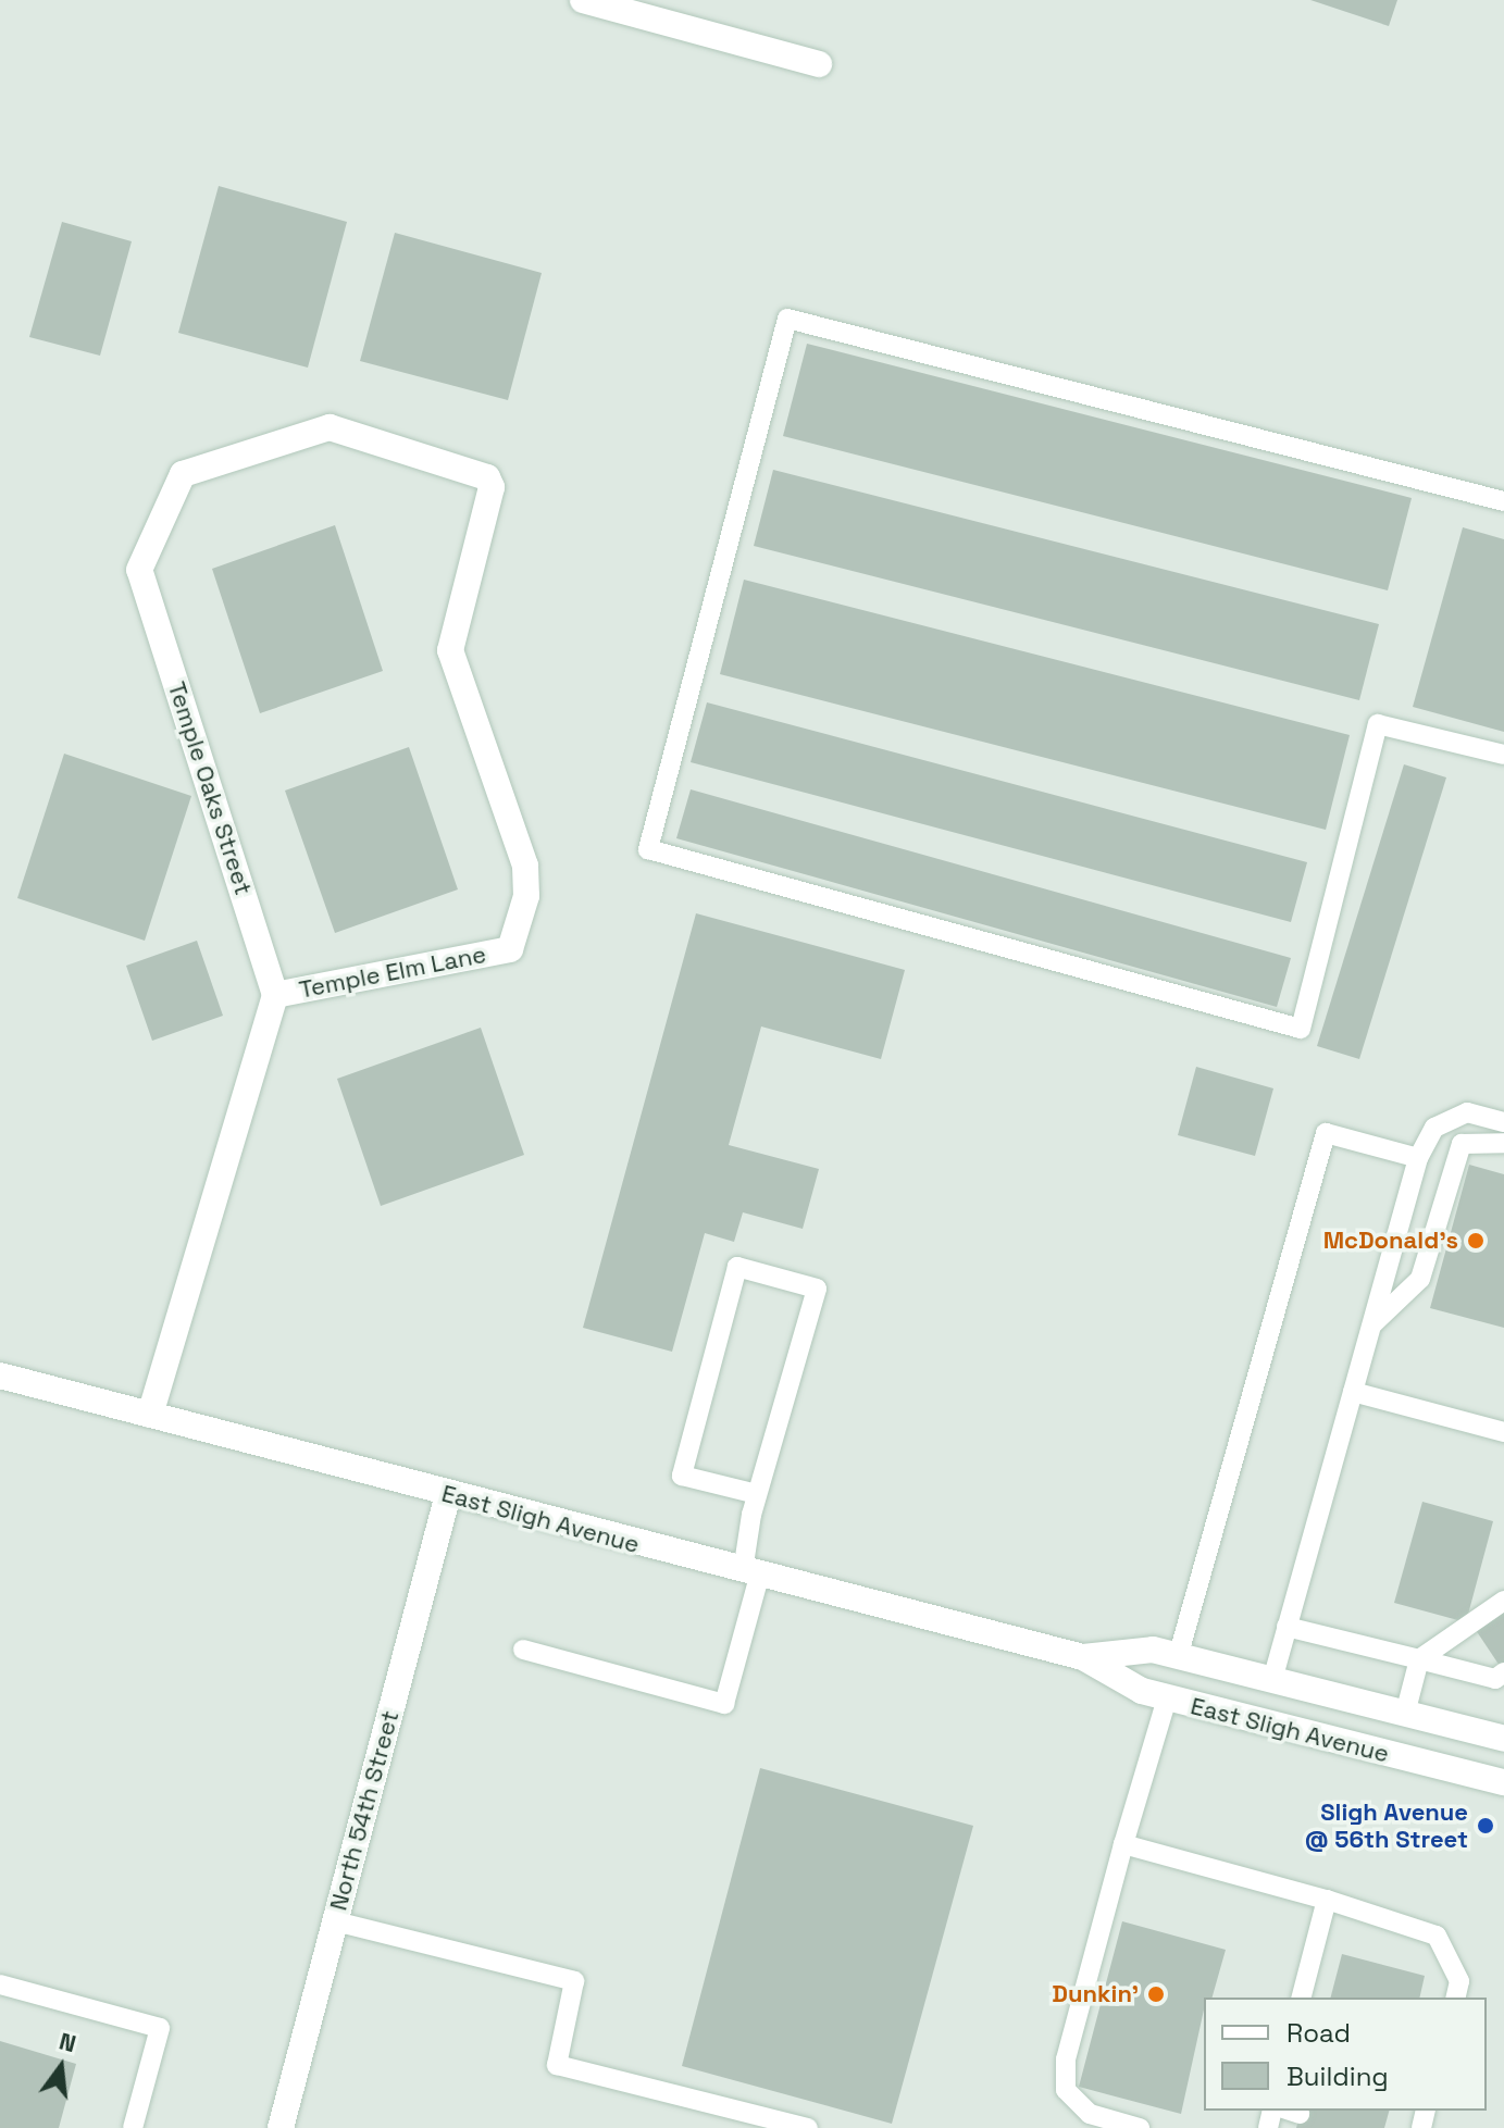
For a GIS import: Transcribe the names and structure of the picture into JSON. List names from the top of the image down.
{
  "streets": {
    "street": [
      "Temple Oaks Street",
      "Temple Elm Lane",
      "East Sligh Avenue",
      "North 54th Street"
    ]
  },
  "crossings": [
    ["Temple Oaks Street", "Temple Elm Lane"],
    ["East Sligh Avenue", "North 54th Street"]
  ],
  "places": ["McDonald's", "Sligh Avenue @ 56th Street", "Dunkin'"],
  "legend": ["Road", "Building"],
  "north": "top"
}
